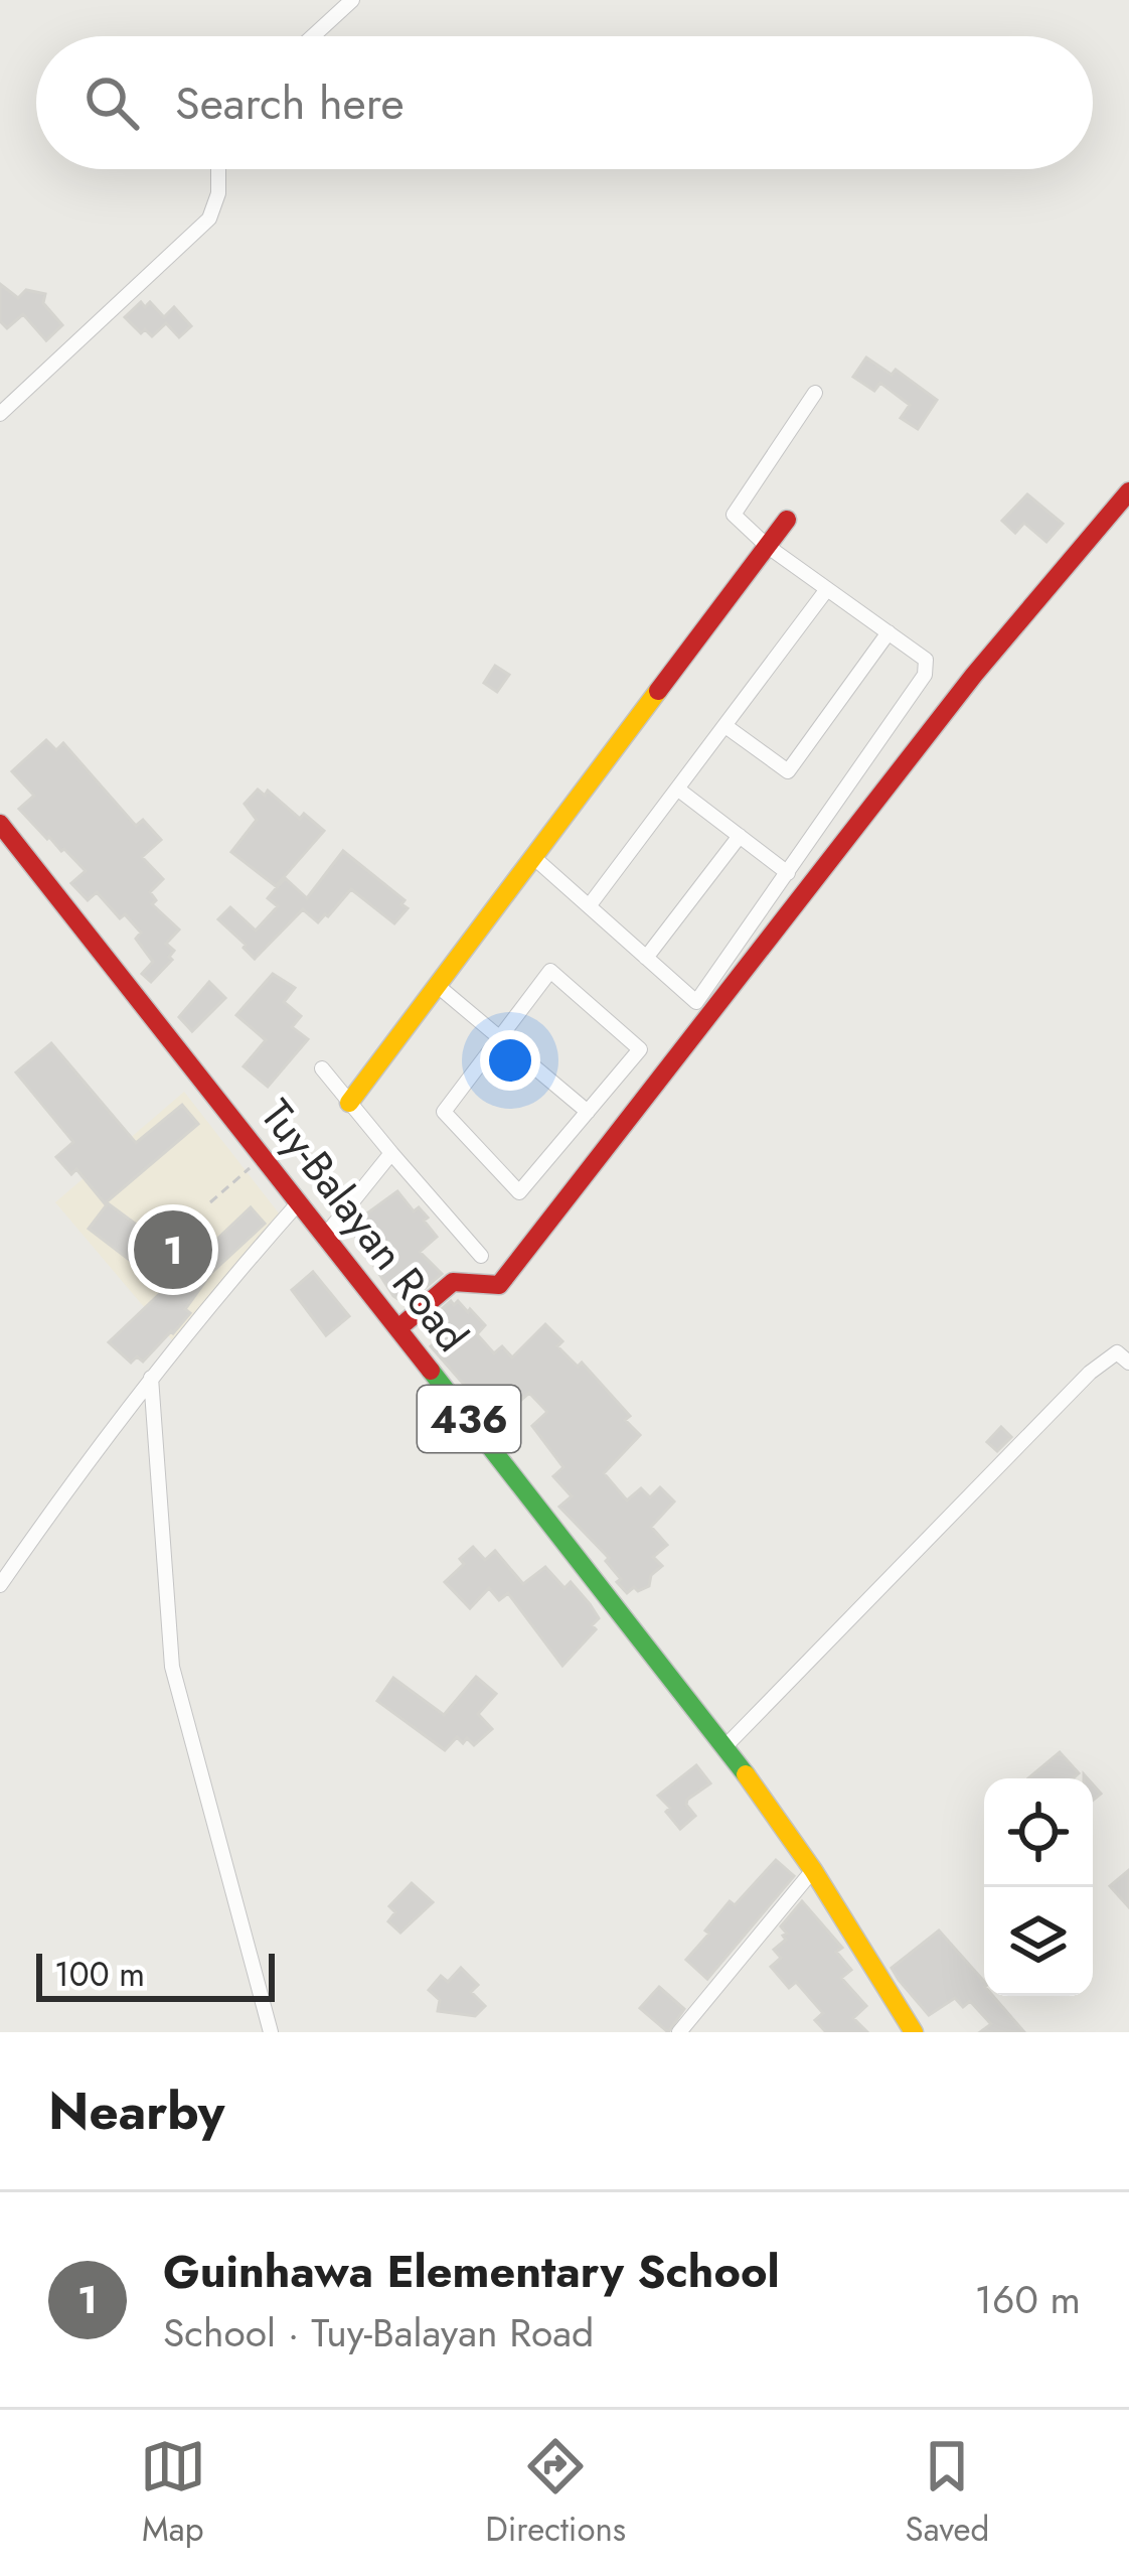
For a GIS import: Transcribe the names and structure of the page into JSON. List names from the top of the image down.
{
  "streets": {
    "street": ["Tuy-Balayan Road", "436"]
  },
  "scale_bar": "100 m",
  "page": {
    "search": "Search here",
    "pins": "1",
    "scale": "100 m",
    "heading": "Nearby",
    "list": [
      {
        "mark": "1",
        "name": "Guinhawa Elementary School",
        "note": "School · Tuy-Balayan Road",
        "value": "160 m"
      }
    ],
    "nav": ["Map", "Directions", "Saved"]
  }
}
